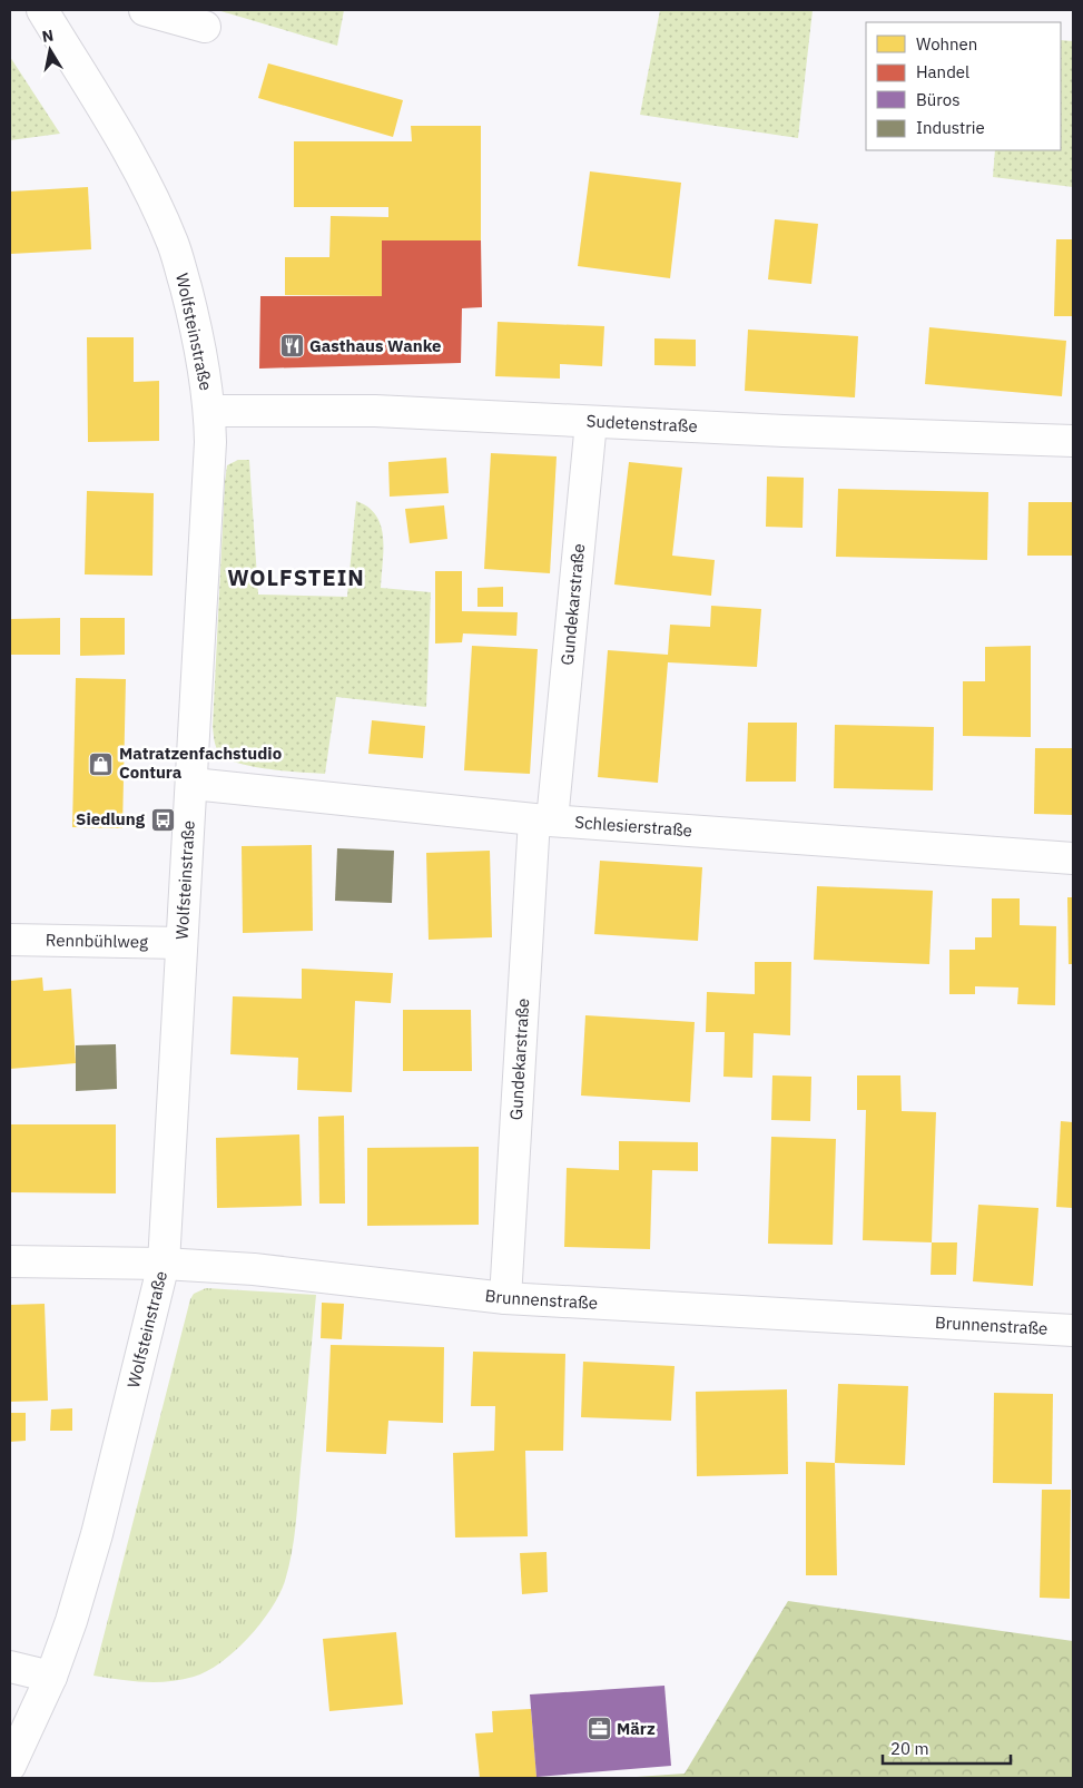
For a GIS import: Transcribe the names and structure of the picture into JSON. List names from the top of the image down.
{
  "streets": {
    "street": [
      "Wolfsteinstraße",
      "Sudetenstraße",
      "Gundekarstraße",
      "Schlesierstraße",
      "Rennbühlweg",
      "Brunnenstraße"
    ]
  },
  "crossings": [
    ["Wolfsteinstraße", "Sudetenstraße"],
    ["Wolfsteinstraße", "Schlesierstraße"],
    ["Wolfsteinstraße", "Rennbühlweg"],
    ["Wolfsteinstraße", "Brunnenstraße"],
    ["Sudetenstraße", "Gundekarstraße"],
    ["Gundekarstraße", "Schlesierstraße"],
    ["Gundekarstraße", "Brunnenstraße"]
  ],
  "districts": ["WOLFSTEIN"],
  "places": {
    "restaurant": ["Gasthaus Wanke"],
    "shop": ["Matratzenfachstudio Contura"],
    "bus stop": ["Siedlung"],
    "office": ["März"]
  },
  "legend": [
    "Wohnen",
    "Handel",
    "Büros",
    "Industrie"
  ],
  "scale_bar": "20 m",
  "north": "top"
}
